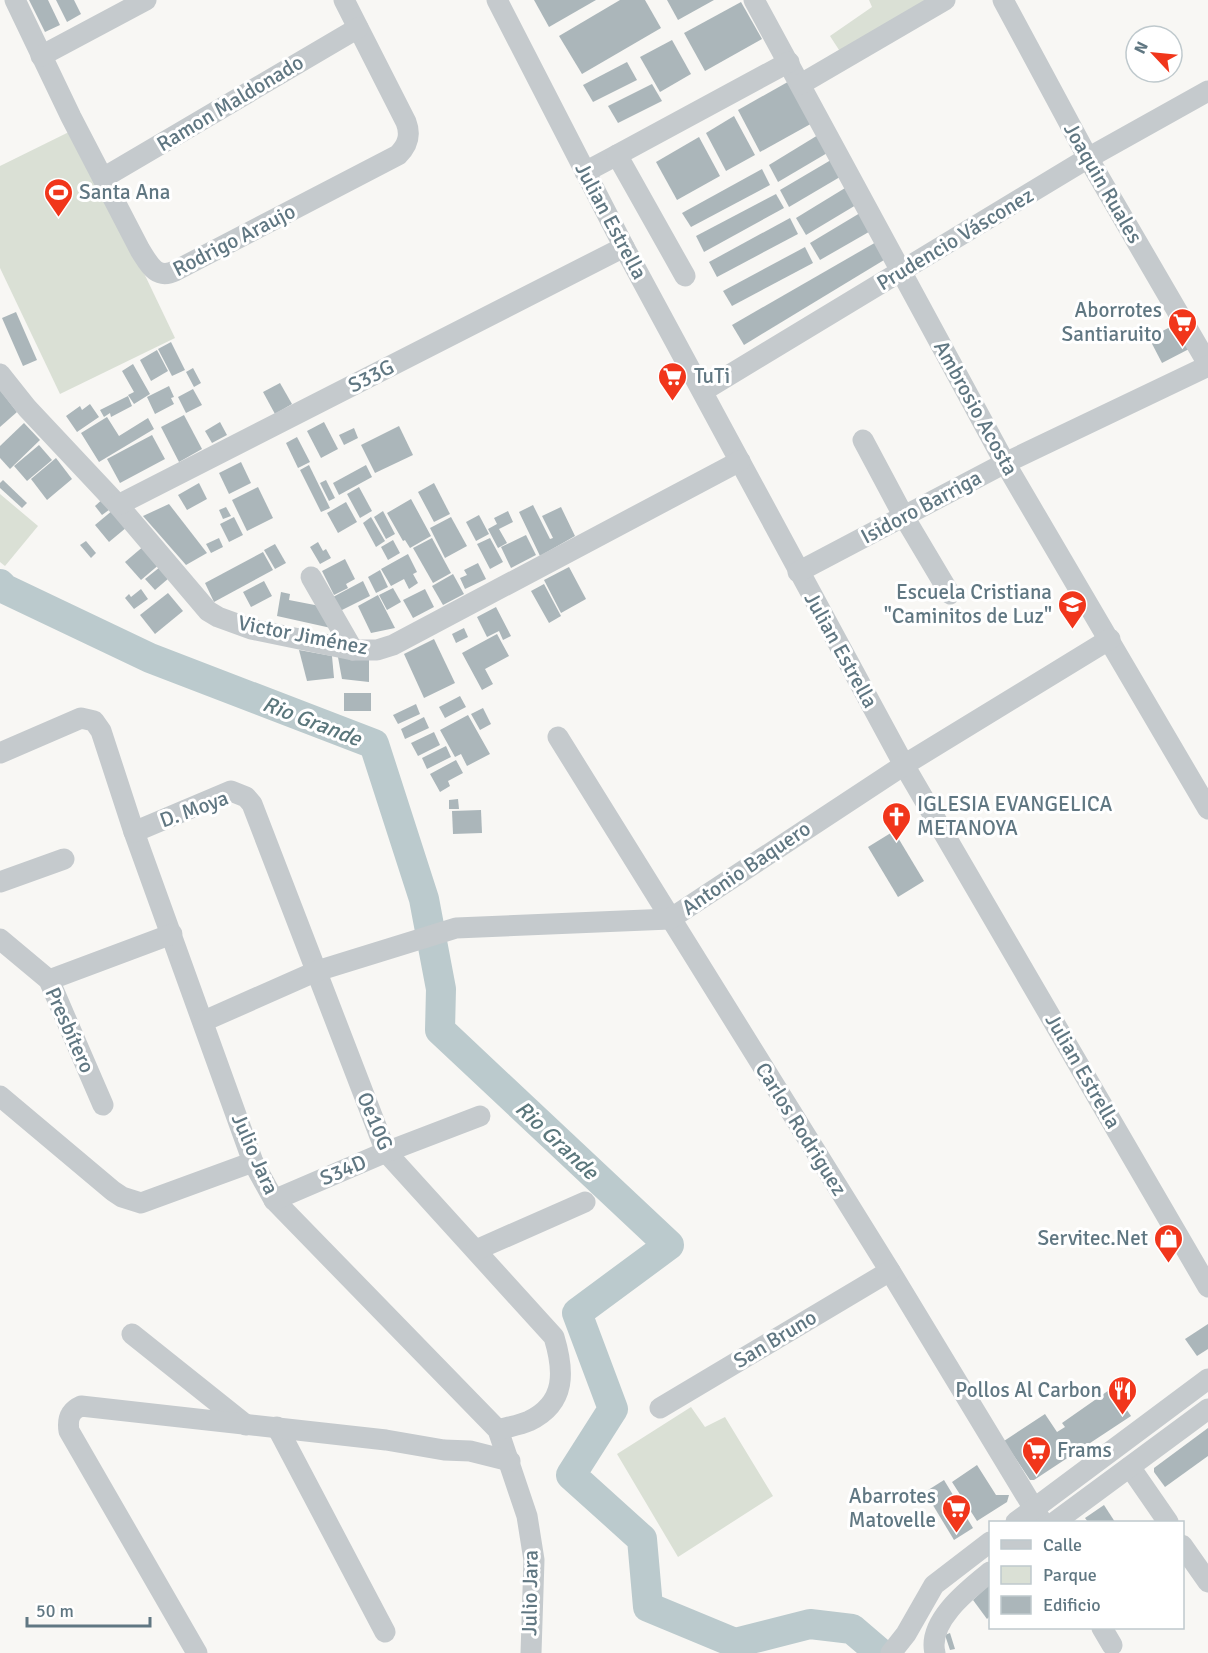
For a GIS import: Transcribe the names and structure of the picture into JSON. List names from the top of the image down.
{
  "streets": {
    "street": [
      "Ramon Maldonado",
      "Joaquin Ruales",
      "Julian Estrella",
      "Prudencio Vásconez",
      "Rodrigo Araujo",
      "S33G",
      "Ambrosio Acosta",
      "Isidoro Barriga",
      "Victor Jiménez",
      "D. Moya",
      "Antonio Baquero",
      "Presbítero",
      "Oe10G",
      "Carlos Rodriguez",
      "Julio Jara",
      "S34D",
      "San Bruno"
    ]
  },
  "crossings": [
    ["Ramon Maldonado", "Rodrigo Araujo"],
    ["Joaquin Ruales", "Prudencio Vásconez"],
    ["Joaquin Ruales", "Isidoro Barriga"],
    ["Julian Estrella", "Prudencio Vásconez"],
    ["Julian Estrella", "S33G"],
    ["Julian Estrella", "Isidoro Barriga"],
    ["Julian Estrella", "Victor Jiménez"],
    ["Julian Estrella", "Antonio Baquero"],
    ["Prudencio Vásconez", "Ambrosio Acosta"],
    ["S33G", "Victor Jiménez"],
    ["Ambrosio Acosta", "Isidoro Barriga"],
    ["Ambrosio Acosta", "Antonio Baquero"],
    ["D. Moya", "Oe10G"],
    ["D. Moya", "Julio Jara"],
    ["Antonio Baquero", "Oe10G"],
    ["Antonio Baquero", "Carlos Rodriguez"],
    ["Antonio Baquero", "Julio Jara"],
    ["Oe10G", "Julio Jara"],
    ["Oe10G", "S34D"],
    ["Carlos Rodriguez", "San Bruno"],
    ["Julio Jara", "S34D"]
  ],
  "water": ["Rio Grande"],
  "places": {
    "sports": ["Santa Ana"],
    "supermarket": [
      "Aborrotes Santiaruito",
      "TuTi",
      "Frams",
      "Abarrotes Matovelle"
    ],
    "school or university": ["Escuela Cristiana \"Caminitos de Luz\""],
    "church": ["IGLESIA EVANGELICA METANOYA"],
    "shop": ["Servitec.Net"],
    "restaurant": ["Pollos Al Carbon"]
  },
  "legend": ["Calle", "Parque", "Edificio"],
  "scale_bar": "50 m",
  "north": "top left"
}
